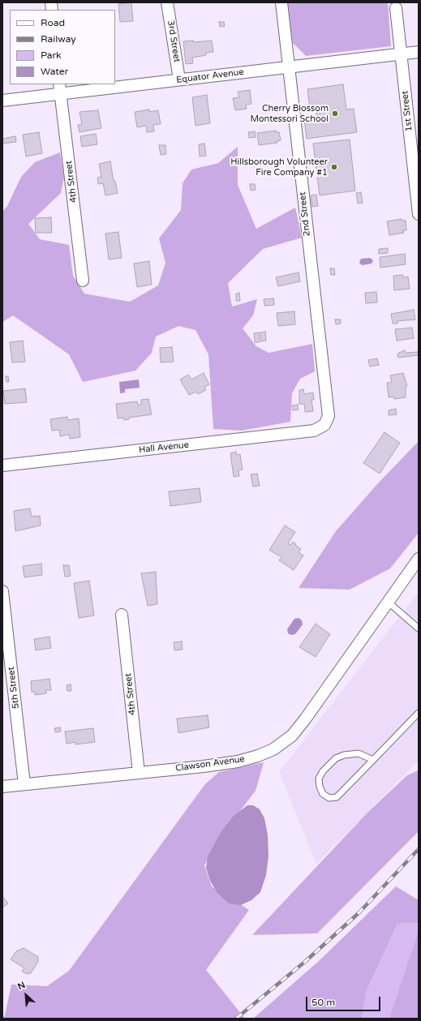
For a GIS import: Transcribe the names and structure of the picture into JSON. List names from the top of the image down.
{
  "streets": {
    "street": [
      "3rd Street",
      "Equator Avenue",
      "1st Street",
      "4th Street",
      "2nd Street",
      "Hall Avenue",
      "5th Street",
      "Clawson Avenue"
    ]
  },
  "crossings": [
    ["3rd Street", "Equator Avenue"],
    ["Equator Avenue", "1st Street"],
    ["Equator Avenue", "4th Street"],
    ["Equator Avenue", "2nd Street"],
    ["4th Street", "Clawson Avenue"],
    ["2nd Street", "Hall Avenue"],
    ["5th Street", "Clawson Avenue"]
  ],
  "places": ["Cherry Blossom Montessori School", "Hillsborough Volunteer Fire Company #1"],
  "legend": [
    "Road",
    "Railway",
    "Park",
    "Water"
  ],
  "scale_bar": "50 m",
  "north": "top left"
}
